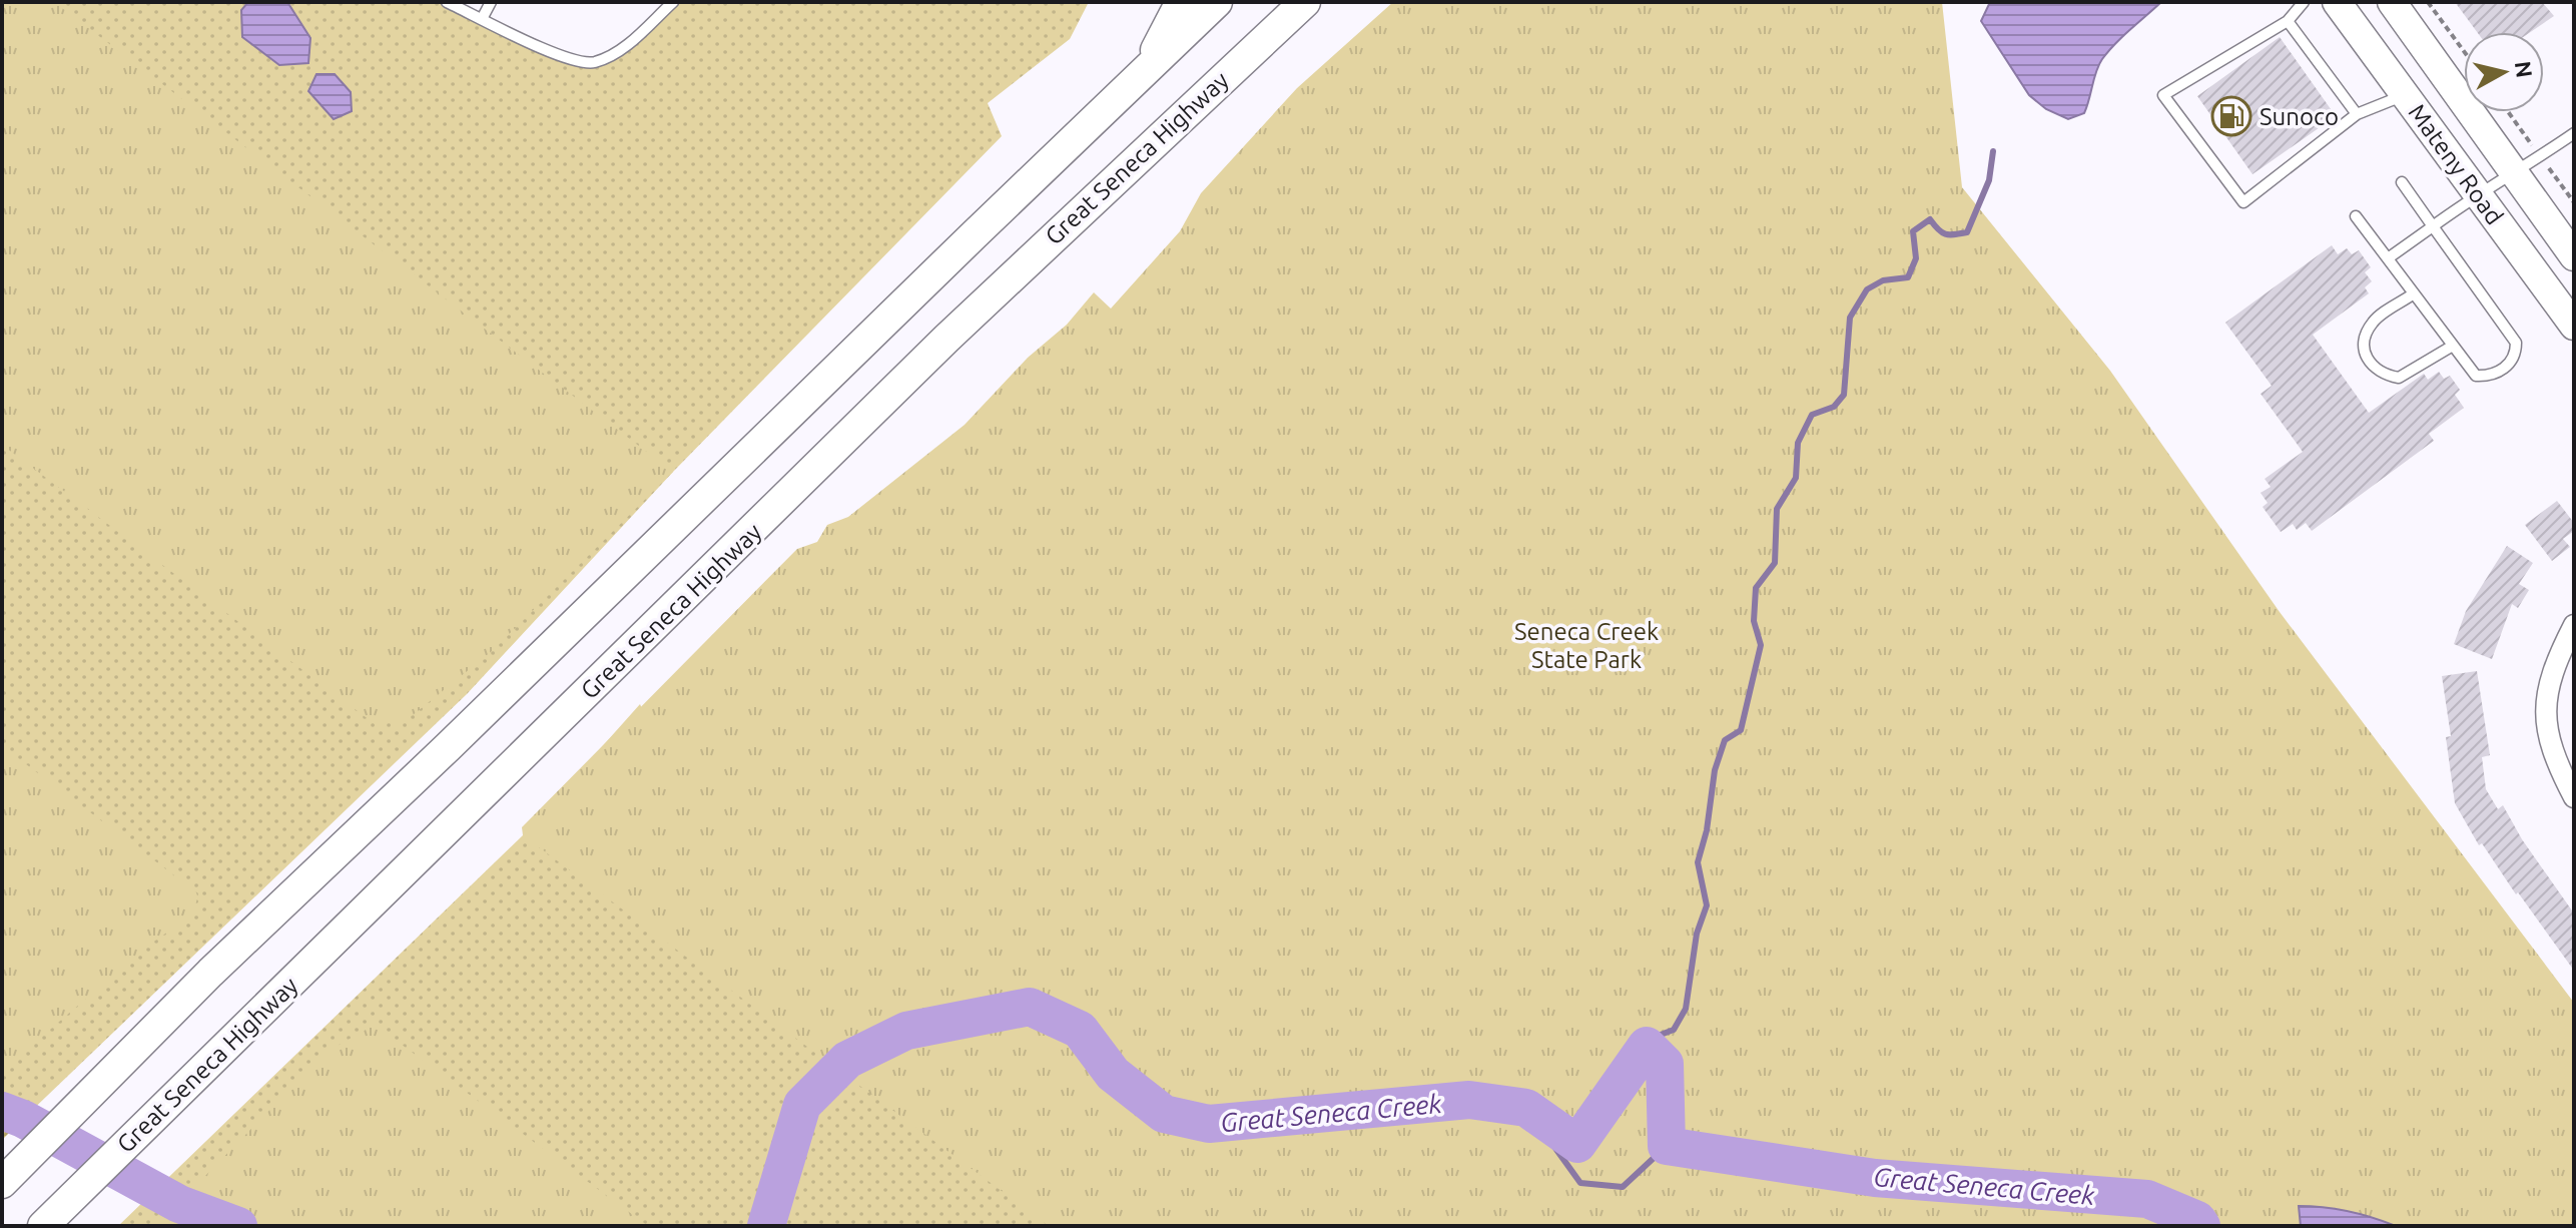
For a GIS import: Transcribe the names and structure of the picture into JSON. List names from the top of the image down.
{
  "streets": {
    "main road": ["Great Seneca Highway"],
    "street": ["Mateny Road"]
  },
  "water": ["Great Seneca Creek"],
  "parks": ["Seneca Creek State Park"],
  "places": {
    "fuel station": ["Sunoco"]
  },
  "north": "right"
}
